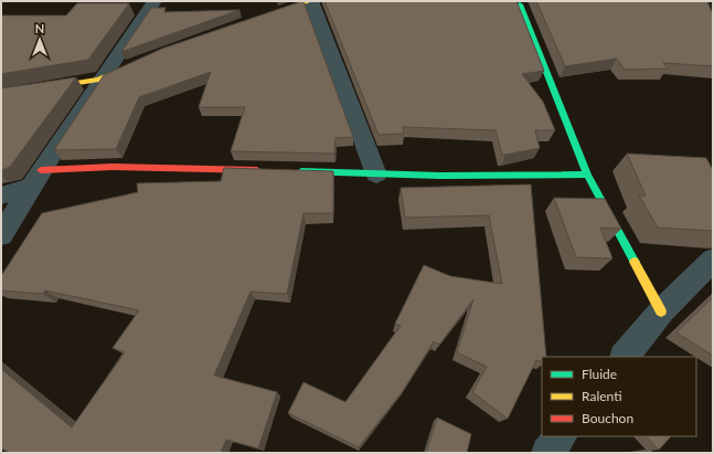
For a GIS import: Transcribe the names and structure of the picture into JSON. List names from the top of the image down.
{
  "legend": ["Fluide", "Ralenti", "Bouchon"],
  "north": "top"
}
